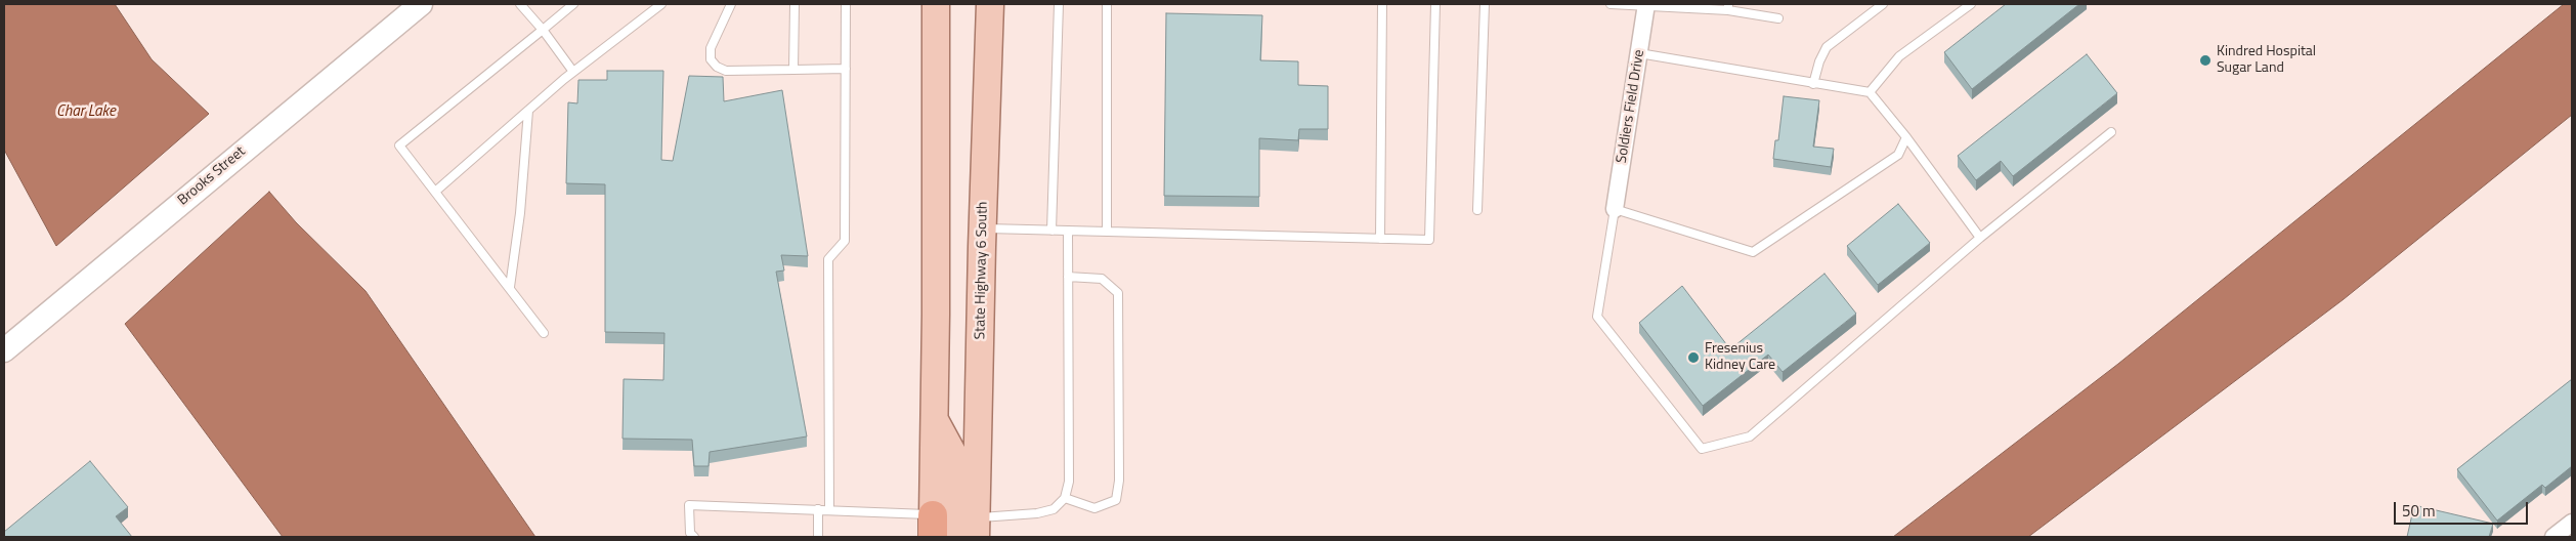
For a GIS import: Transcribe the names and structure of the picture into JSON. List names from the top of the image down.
{
  "streets": {
    "main road": ["Brooks Street", "State Highway 6 South"],
    "street": ["Soldiers Field Drive"]
  },
  "water": ["Char Lake"],
  "places": ["Kindred Hospital Sugar Land", "Fresenius Kidney Care"],
  "scale_bar": "50 m"
}
